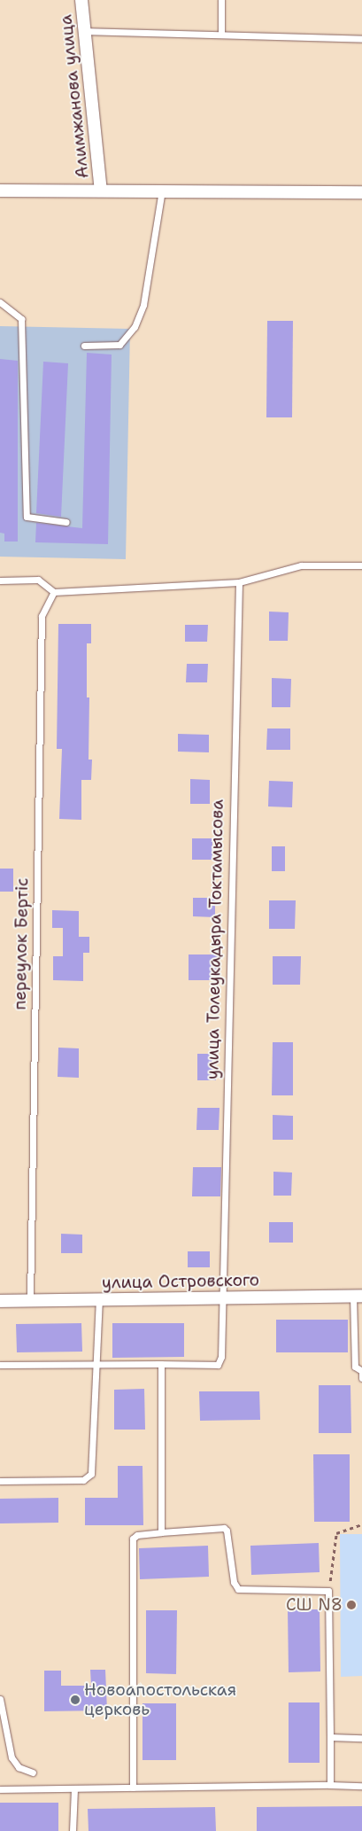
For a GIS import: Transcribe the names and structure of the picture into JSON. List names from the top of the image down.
{
  "streets": {
    "street": ["Алимжанова улица", "улица Островского"],
    "lane": ["улица Толеукадыра Токтамысова", "переулок Бертіс"]
  },
  "crossings": [
    ["улица Толеукадыра Токтамысова", "улица Островского"],
    ["переулок Бертіс", "улица Островского"]
  ],
  "places": ["СШ N8", "Новоапостольская церковь"]
}
